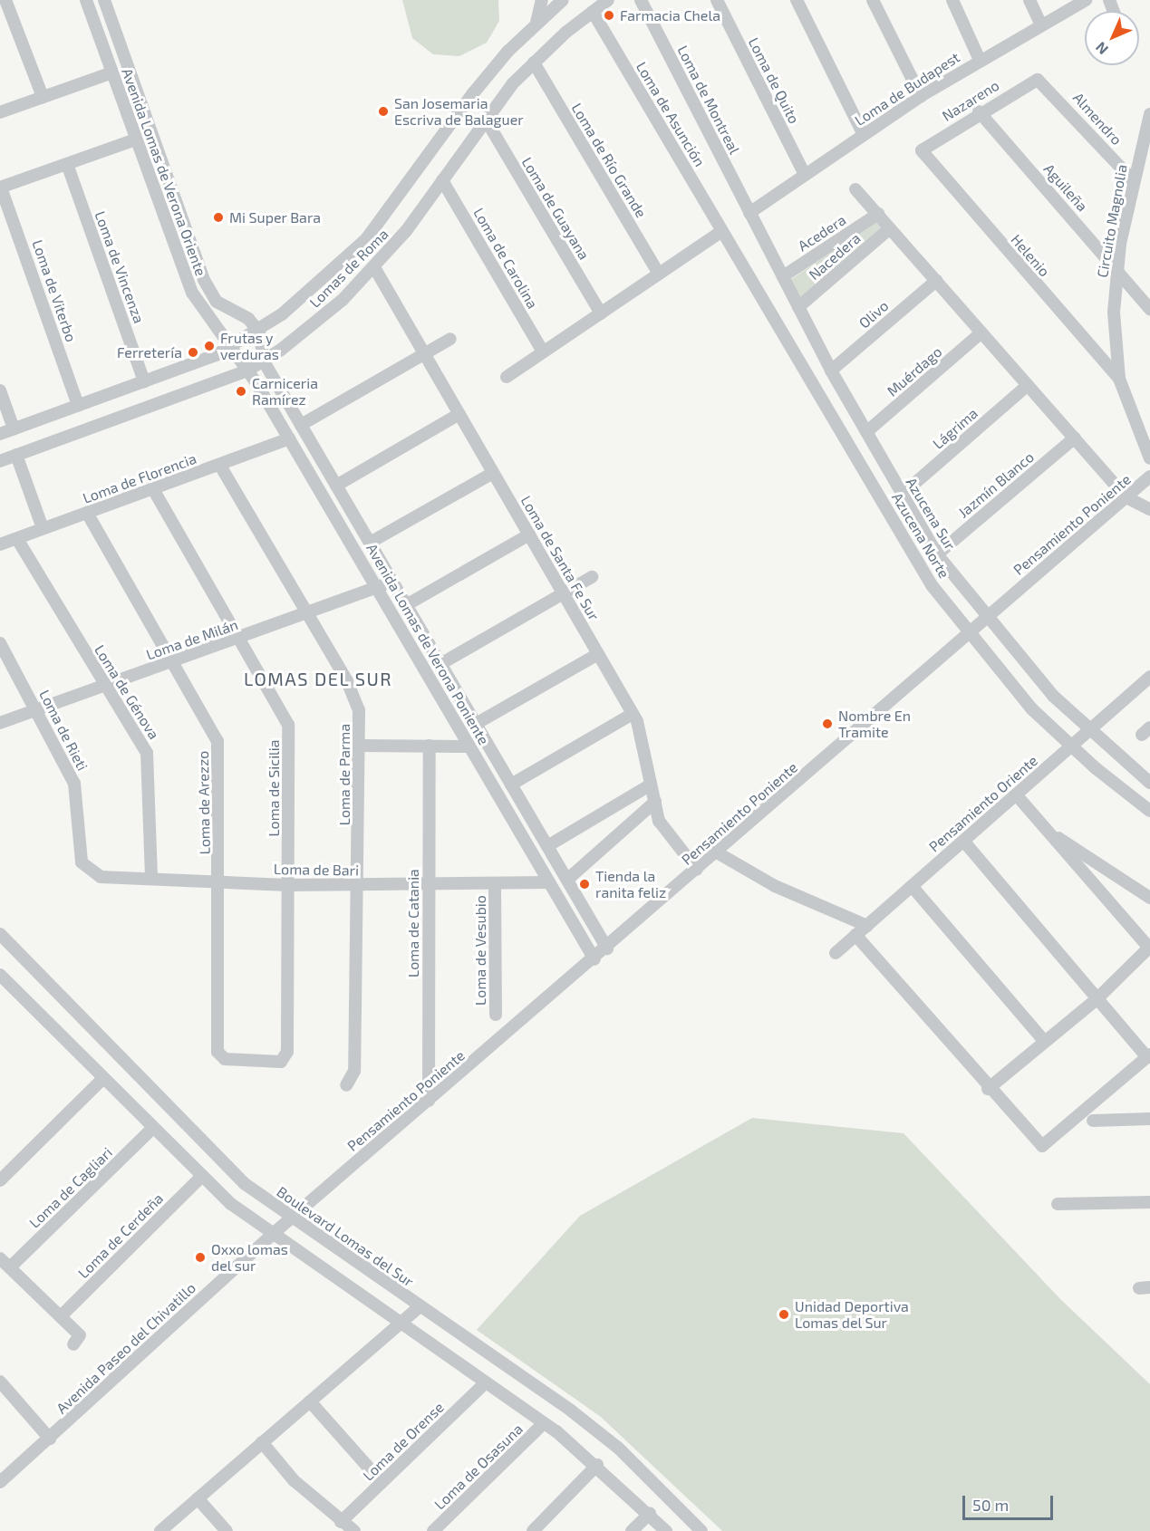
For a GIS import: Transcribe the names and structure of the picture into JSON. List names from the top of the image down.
{
  "streets": {
    "street": [
      "Loma de Quito",
      "Loma de Budapest",
      "Loma de Montreal",
      "Nazareno",
      "Loma de Asunción",
      "Almendro",
      "Loma de Río Grande",
      "Avenida Lomas de Verona Oriente",
      "Aguileña",
      "Loma de Guayana",
      "Circuito Magnolia",
      "Acedera",
      "Helenio",
      "Nacedera",
      "Loma de Carolina",
      "Loma de Vincenza",
      "Lomas de Roma",
      "Loma de Viterbo",
      "Olivo",
      "Muérdago",
      "Lágrima",
      "Loma de Florencia",
      "Jazmín Blanco",
      "Azucena Sur",
      "Pensamiento Poniente",
      "Azucena Norte",
      "Loma de Santa Fe Sur",
      "Loma de Milán",
      "Avenida Lomas de Verona Poniente",
      "Loma de Génova",
      "Loma de Rieti",
      "Loma de Parma",
      "Loma de Sicilia",
      "Loma de Arezzo",
      "Pensamiento Oriente",
      "Loma de Bari",
      "Loma de Catania",
      "Loma de Vesubio",
      "Loma de Cagliari",
      "Loma de Cerdeña",
      "Boulevard Lomas del Sur",
      "Avenida Paseo del Chivatillo",
      "Loma de Orense",
      "Loma de Osasuna"
    ]
  },
  "crossings": [
    ["Loma de Quito", "Loma de Budapest"],
    ["Loma de Budapest", "Loma de Montreal"],
    ["Loma de Budapest", "Azucena Sur"],
    ["Loma de Montreal", "Azucena Sur"],
    ["Nazareno", "Almendro"],
    ["Nazareno", "Aguileña"],
    ["Nazareno", "Helenio"],
    ["Loma de Asunción", "Lomas de Roma"],
    ["Loma de Asunción", "Azucena Norte"],
    ["Almendro", "Circuito Magnolia"],
    ["Loma de Río Grande", "Lomas de Roma"],
    ["Avenida Lomas de Verona Oriente", "Lomas de Roma"],
    ["Avenida Lomas de Verona Oriente", "Avenida Lomas de Verona Poniente"],
    ["Aguileña", "Circuito Magnolia"],
    ["Loma de Guayana", "Lomas de Roma"],
    ["Circuito Magnolia", "Helenio"],
    ["Acedera", "Azucena Sur"],
    ["Nacedera", "Azucena Sur"],
    ["Loma de Carolina", "Lomas de Roma"],
    ["Loma de Vincenza", "Lomas de Roma"],
    ["Lomas de Roma", "Loma de Viterbo"],
    ["Lomas de Roma", "Loma de Santa Fe Sur"],
    ["Lomas de Roma", "Avenida Lomas de Verona Poniente"],
    ["Olivo", "Azucena Sur"],
    ["Muérdago", "Azucena Sur"],
    ["Lágrima", "Azucena Sur"],
    ["Loma de Florencia", "Avenida Lomas de Verona Poniente"],
    ["Loma de Florencia", "Loma de Génova"],
    ["Loma de Florencia", "Loma de Parma"],
    ["Loma de Florencia", "Loma de Sicilia"],
    ["Loma de Florencia", "Loma de Arezzo"],
    ["Jazmín Blanco", "Azucena Sur"],
    ["Azucena Sur", "Pensamiento Poniente"],
    ["Azucena Sur", "Pensamiento Oriente"],
    ["Pensamiento Poniente", "Azucena Norte"],
    ["Pensamiento Poniente", "Loma de Santa Fe Sur"],
    ["Pensamiento Poniente", "Avenida Lomas de Verona Poniente"],
    ["Pensamiento Poniente", "Loma de Catania"],
    ["Pensamiento Poniente", "Boulevard Lomas del Sur"],
    ["Pensamiento Poniente", "Avenida Paseo del Chivatillo"],
    ["Azucena Norte", "Pensamiento Oriente"],
    ["Loma de Milán", "Avenida Lomas de Verona Poniente"],
    ["Loma de Milán", "Loma de Génova"],
    ["Loma de Milán", "Loma de Rieti"],
    ["Loma de Milán", "Loma de Parma"],
    ["Loma de Milán", "Loma de Sicilia"],
    ["Loma de Milán", "Loma de Arezzo"],
    ["Avenida Lomas de Verona Poniente", "Loma de Bari"],
    ["Loma de Génova", "Loma de Bari"],
    ["Loma de Rieti", "Loma de Bari"],
    ["Loma de Parma", "Loma de Bari"],
    ["Loma de Sicilia", "Loma de Arezzo"],
    ["Loma de Sicilia", "Loma de Bari"],
    ["Loma de Arezzo", "Loma de Bari"],
    ["Loma de Bari", "Loma de Catania"],
    ["Loma de Bari", "Loma de Vesubio"]
  ],
  "districts": ["LOMAS DEL SUR"],
  "places": [
    "Farmacia Chela",
    "San Josemaria Escriva de Balaguer",
    "Mi Super Bara",
    "Frutas y verduras",
    "Ferretería",
    "Carniceria Ramírez",
    "Nombre En Tramite",
    "Tienda la ranita feliz",
    "Oxxo lomas del sur",
    "Unidad Deportiva Lomas del Sur"
  ],
  "scale_bar": "50 m",
  "north": "bottom left"
}
